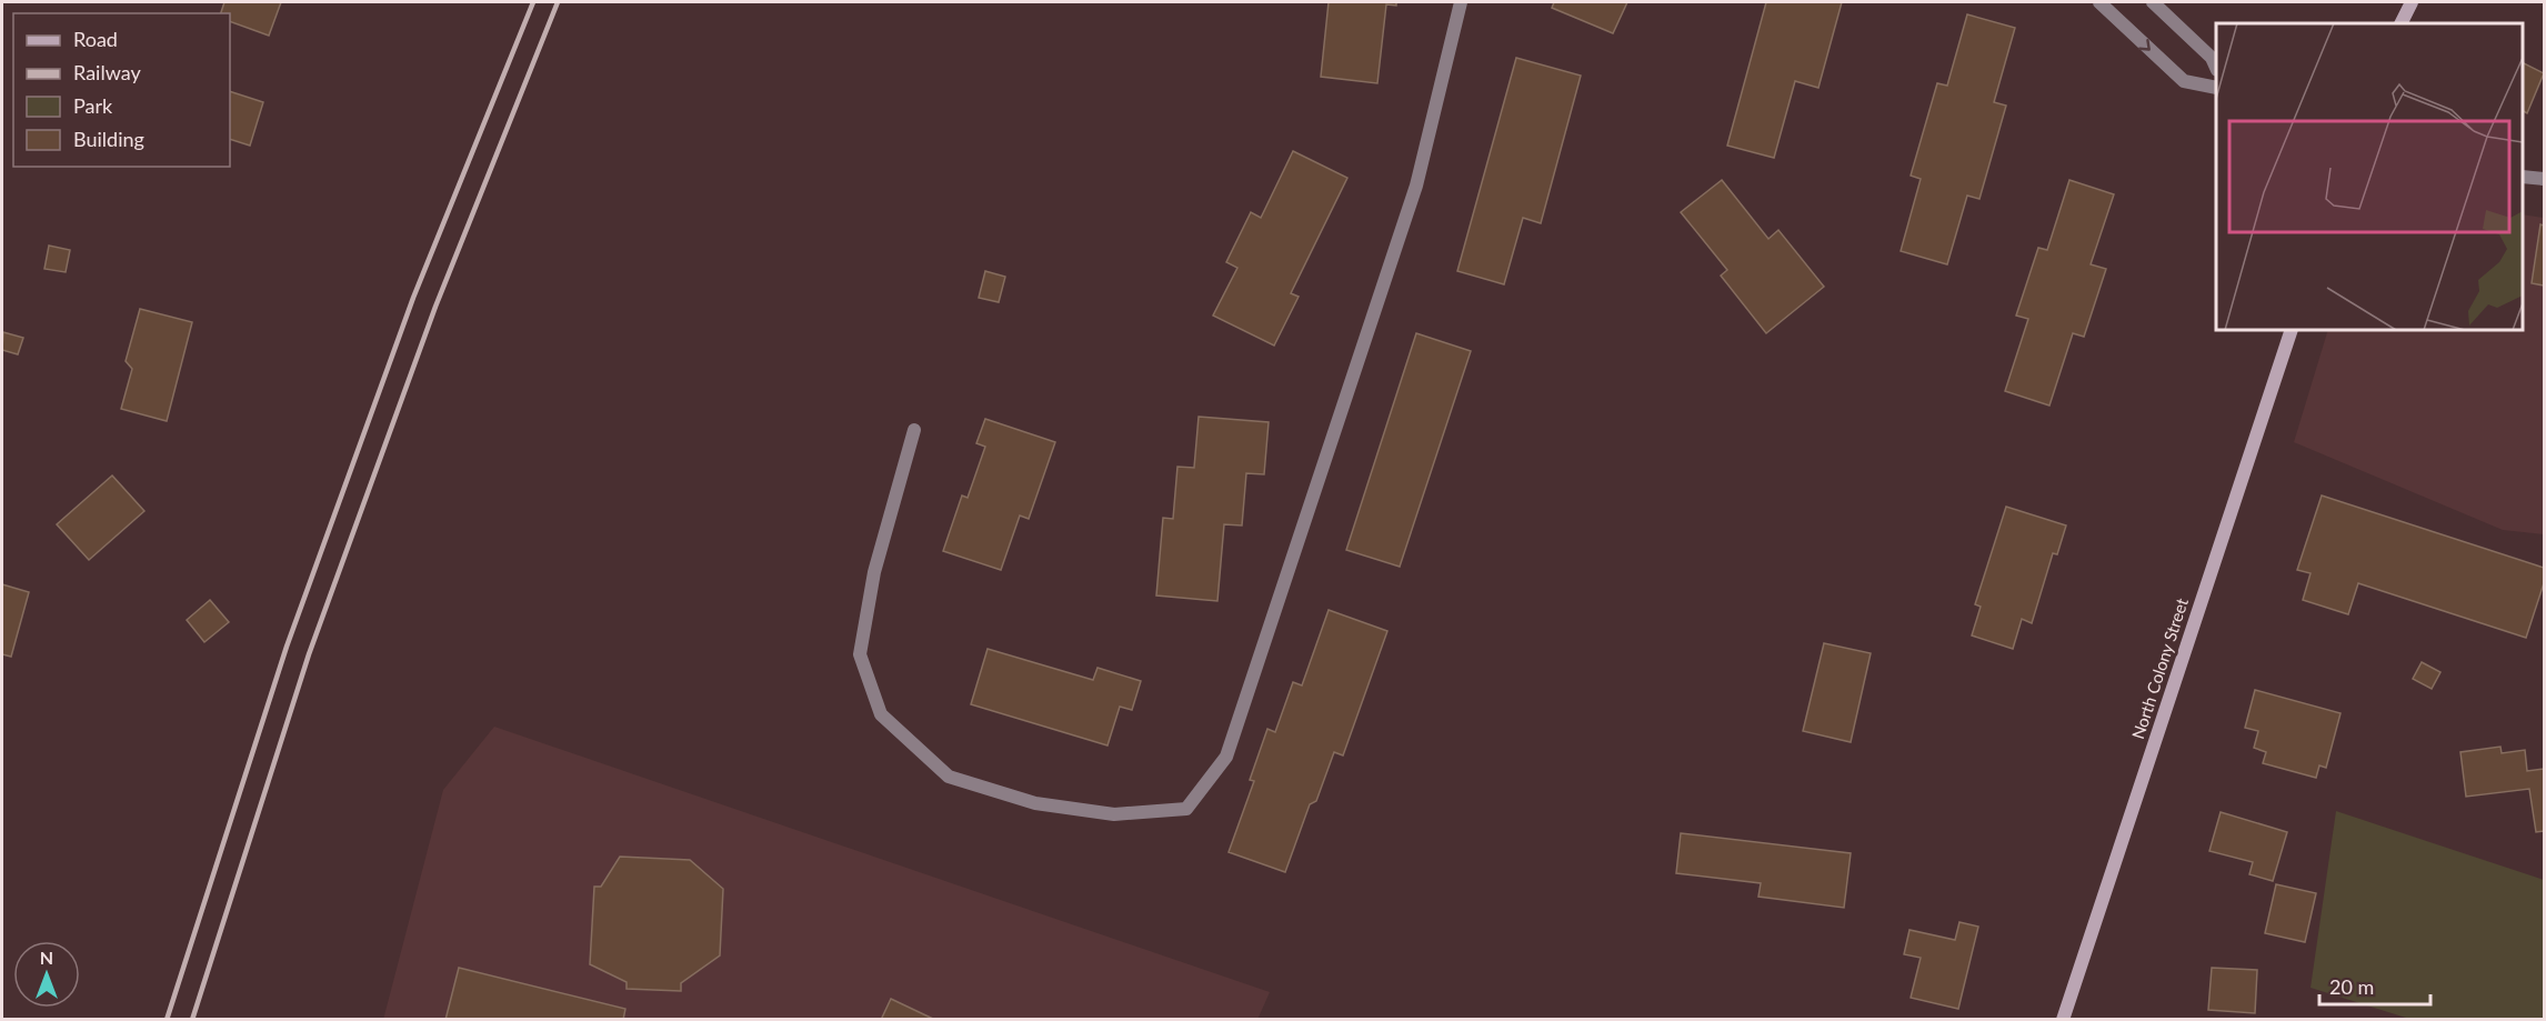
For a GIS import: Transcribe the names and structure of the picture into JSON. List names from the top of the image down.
{
  "streets": {
    "main road": ["North Colony Street"]
  },
  "legend": [
    "Road",
    "Railway",
    "Park",
    "Building"
  ],
  "scale_bar": "20 m",
  "north": "top"
}
